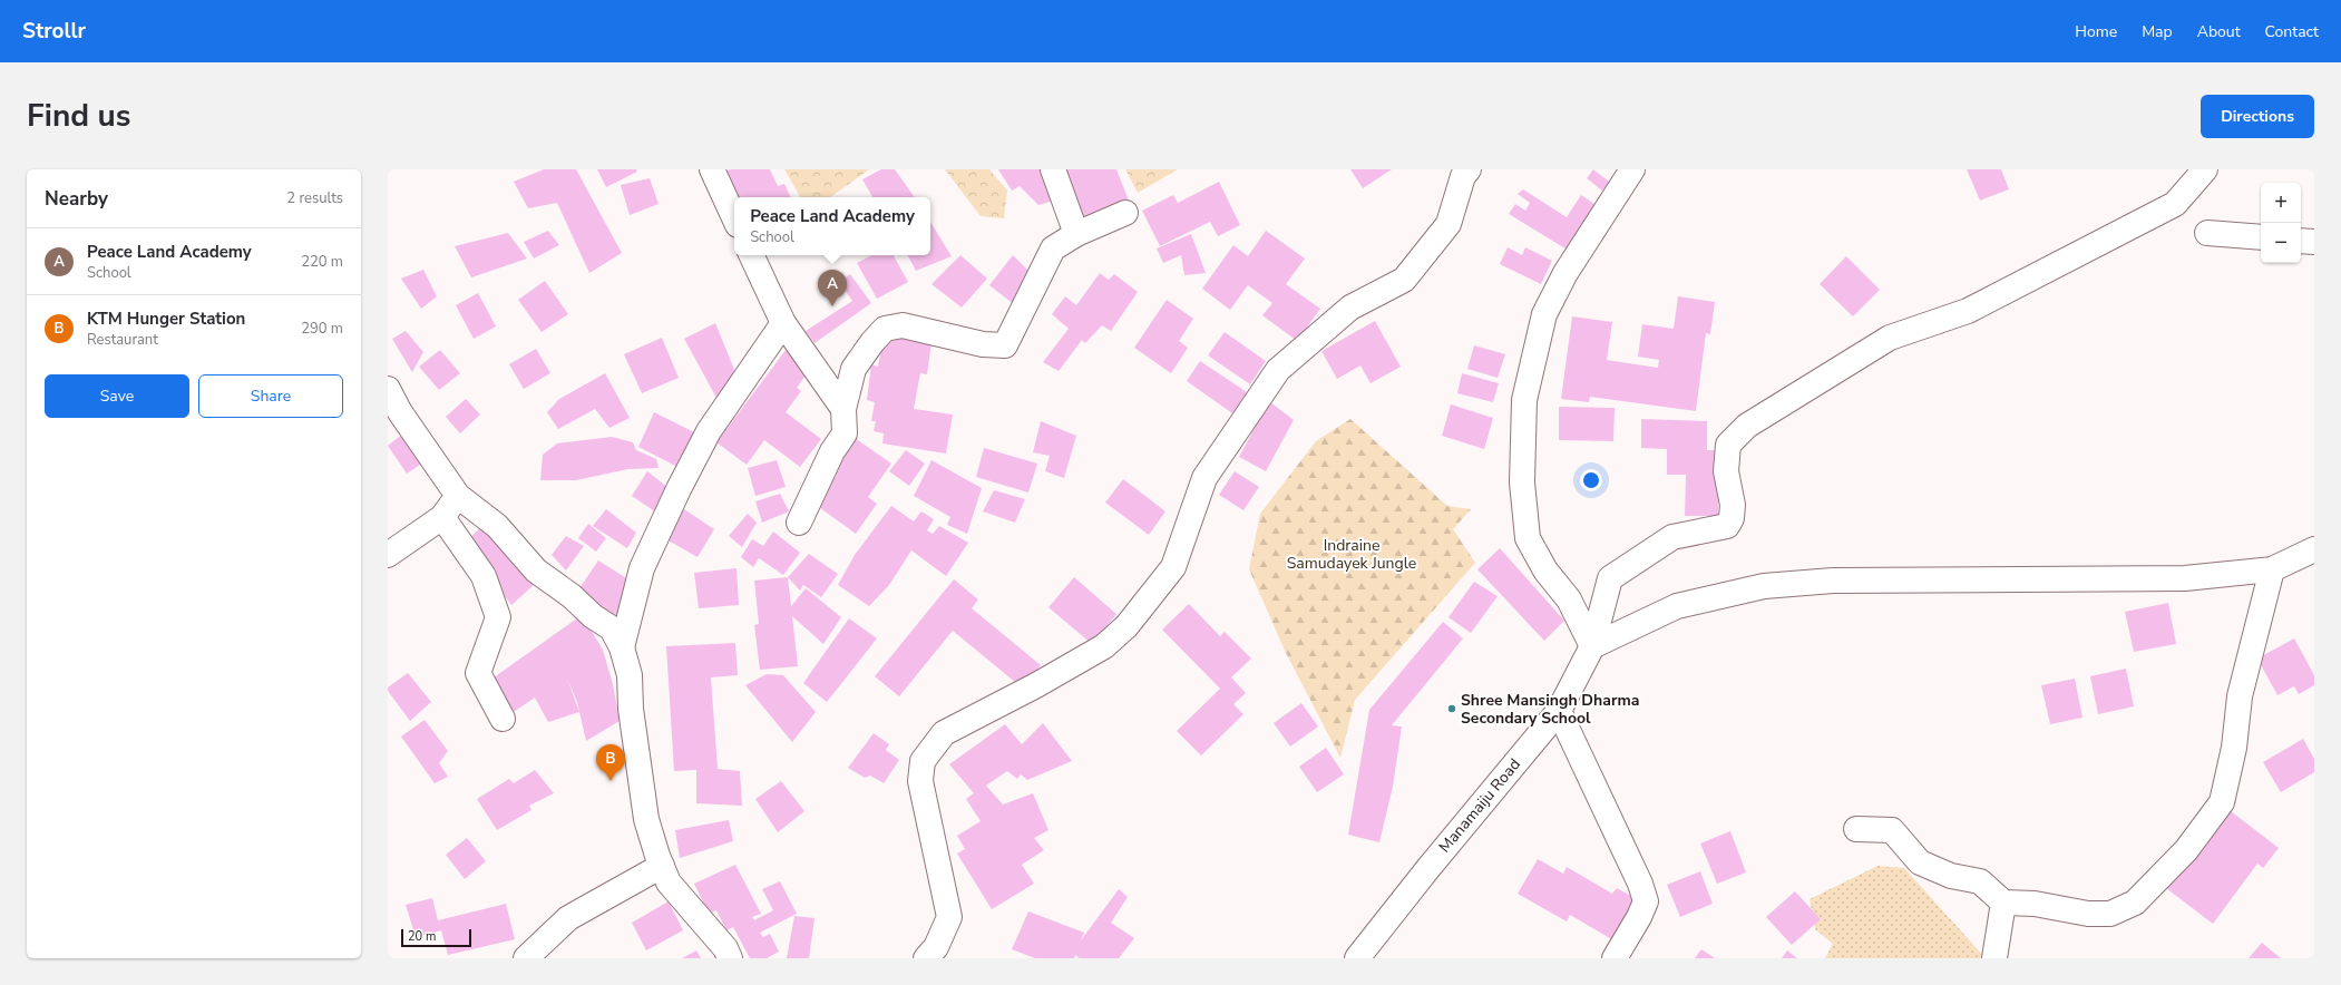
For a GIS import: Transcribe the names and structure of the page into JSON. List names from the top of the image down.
{
  "streets": {
    "street": ["Manamaiju Road"]
  },
  "parks": ["Indraine Samudayek Jungle"],
  "places": ["Shree Mansingh Dharma Secondary School"],
  "scale_bar": "20 m",
  "page": {
    "header": "Strollr",
    "nav": [
      "Home",
      "Map",
      "About",
      "Contact"
    ],
    "title": "Find us",
    "buttons": [
      "Directions",
      ["Save", "Share"]
    ],
    "heading": ["Nearby", "2 results"],
    "map_buttons": ["+", "−"],
    "popup": ["Peace Land Academy", "School"],
    "list": [
      {
        "mark": "A",
        "name": "Peace Land Academy",
        "note": "School",
        "value": "220 m"
      },
      {
        "mark": "B",
        "name": "KTM Hunger Station",
        "note": "Restaurant",
        "value": "290 m"
      }
    ],
    "pins": ["A", "B"],
    "scale": "20 m"
  }
}
